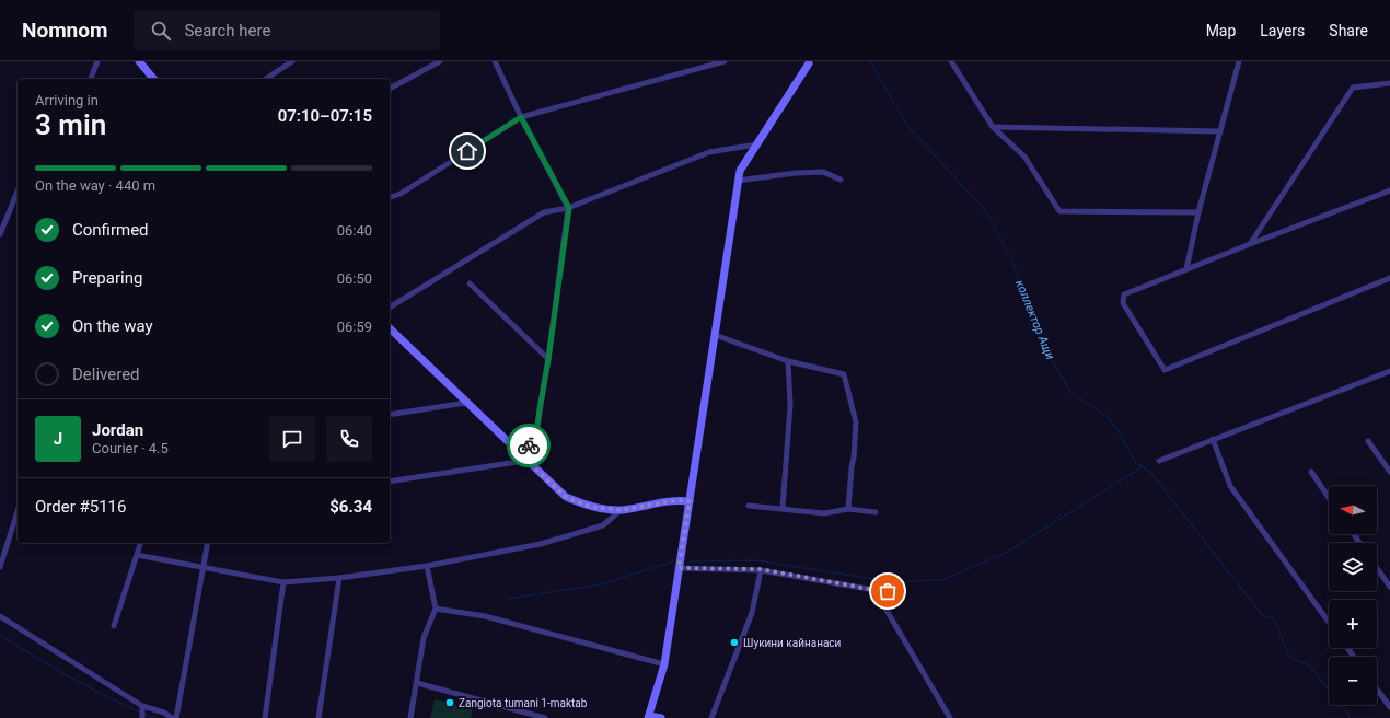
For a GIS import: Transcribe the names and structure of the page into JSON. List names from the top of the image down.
{
  "water": ["коллектор Ащи"],
  "places": ["Шукини кайнанаси", "Zangiota tumani 1-maktab"],
  "north": "left",
  "page": {
    "header": "Nomnom",
    "search": "Search here",
    "nav": ["Map", "Layers", "Share"],
    "heading": ["3 min", "Arriving in", "07:10–07:15"],
    "panel": [
      "Jordan",
      "Courier · 4.5",
      "Order #5116",
      "$6.34"
    ],
    "bar": "On the way · 440 m",
    "list": [
      ["Confirmed", "06:40"],
      ["Preparing", "06:50"],
      ["On the way", "06:59"],
      "Delivered"
    ],
    "round": "J",
    "map_buttons": ["+", "−"]
  }
}
